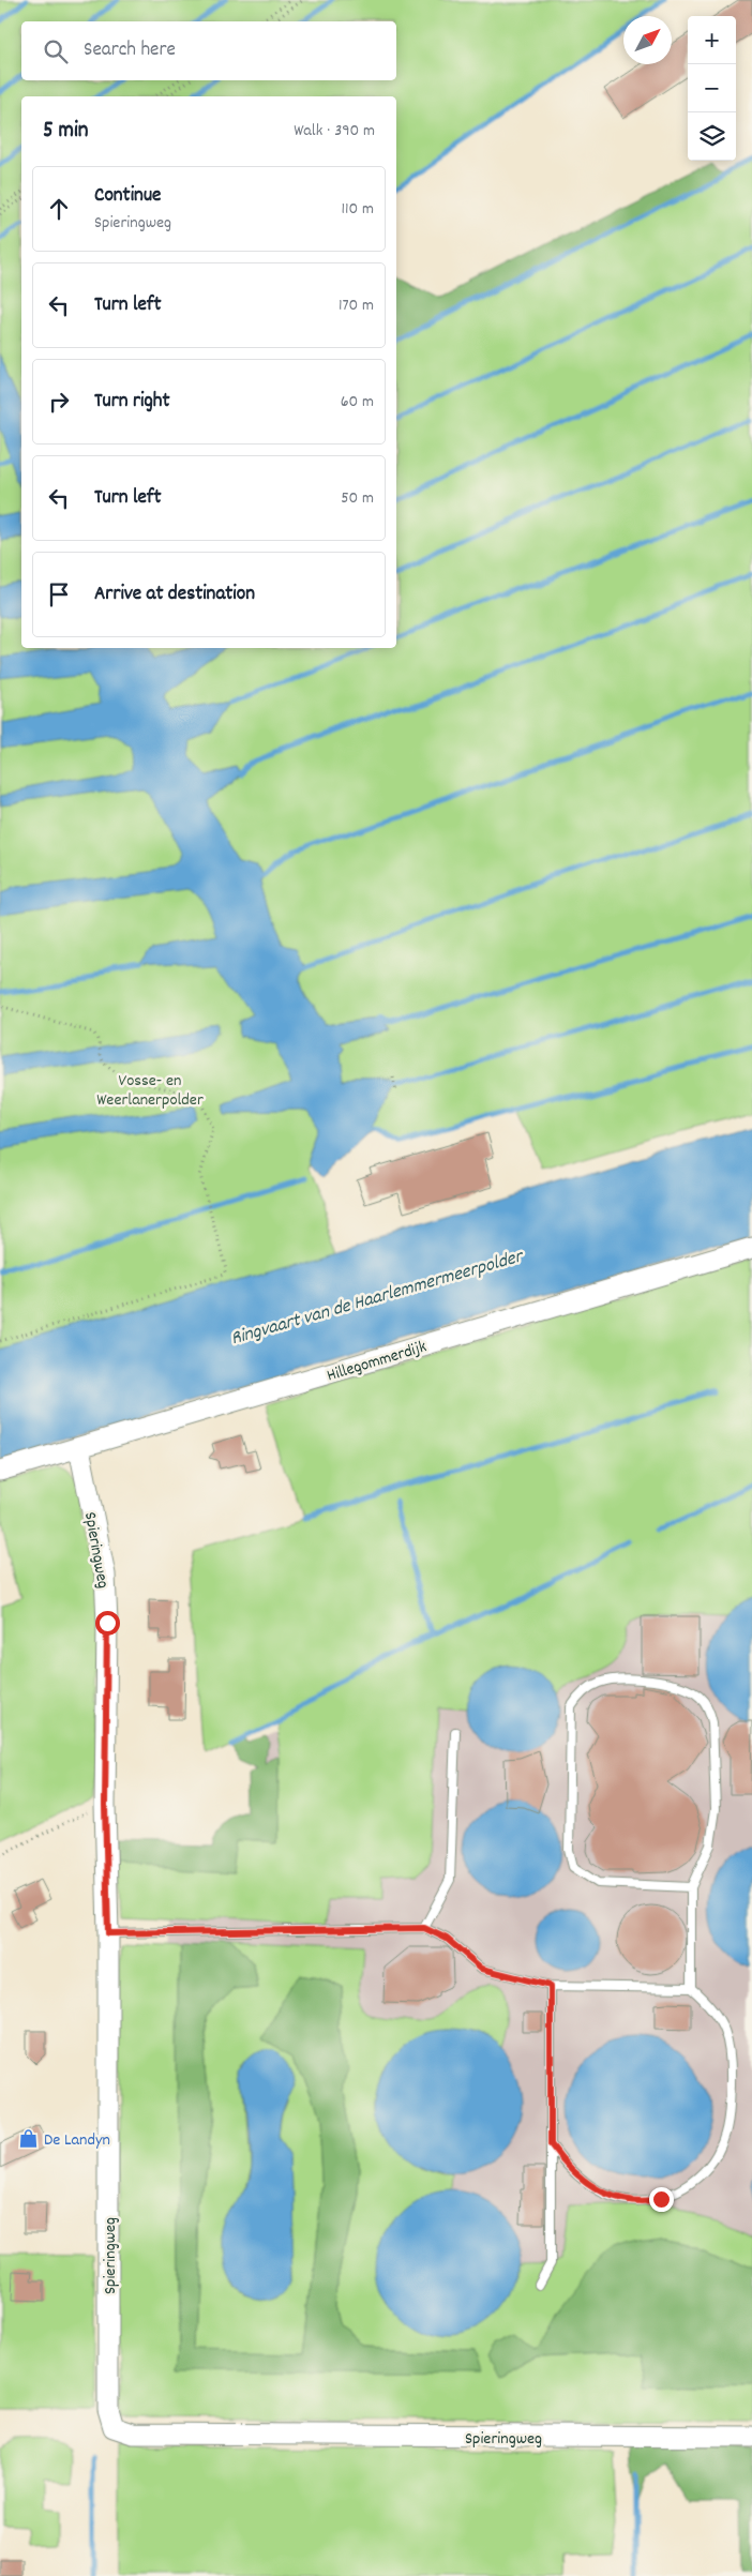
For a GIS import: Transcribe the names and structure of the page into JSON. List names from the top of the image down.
{
  "streets": {
    "street": ["Hillegommerdijk", "Spieringweg"]
  },
  "crossings": [
    ["Hillegommerdijk", "Spieringweg"]
  ],
  "water": ["Ringvaart van de Haarlemmermeerpolder"],
  "parks": ["Vosse- en Weerlanerpolder"],
  "places": {
    "shop": ["De Landyn"]
  },
  "north": "top right",
  "page": {
    "map_buttons": ["+", "−"],
    "search": "Search here",
    "heading": ["5 min", "Walk · 390 m"],
    "list": [
      ["Continue", "Spieringweg", "110 m"],
      ["Turn left", "170 m"],
      ["Turn right", "60 m"],
      ["Turn left", "50 m"],
      "Arrive at destination"
    ]
  }
}
